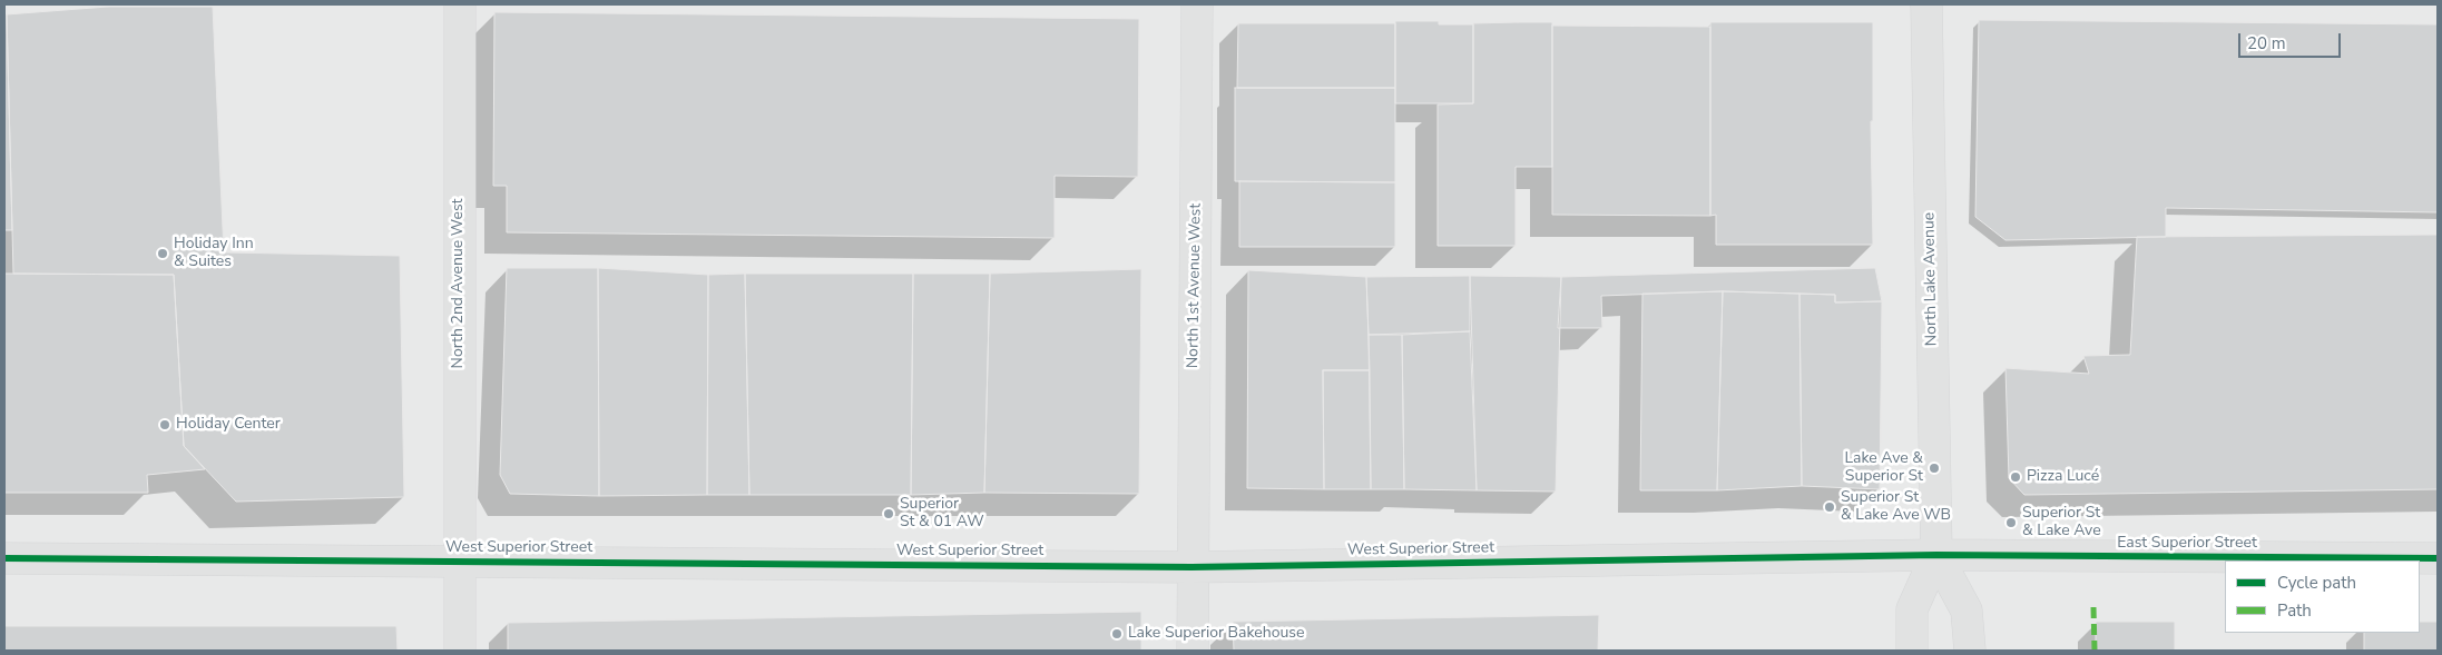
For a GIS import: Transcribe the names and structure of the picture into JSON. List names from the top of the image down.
{
  "streets": {
    "street": [
      "North Lake Avenue",
      "North 2nd Avenue West",
      "North 1st Avenue West",
      "East Superior Street",
      "West Superior Street"
    ]
  },
  "crossings": [
    ["North Lake Avenue", "East Superior Street"],
    ["North Lake Avenue", "West Superior Street"],
    ["North 2nd Avenue West", "West Superior Street"],
    ["North 1st Avenue West", "West Superior Street"],
    ["East Superior Street", "West Superior Street"]
  ],
  "places": [
    "Holiday Inn & Suites",
    "Holiday Center",
    "Lake Ave & Superior St",
    "Pizza Lucé",
    "Superior St & Lake Ave WB",
    "Superior St & 01 AW",
    "Superior St & Lake Ave",
    "Lake Superior Bakehouse"
  ],
  "legend": ["Cycle path", "Path"],
  "scale_bar": "20 m"
}
